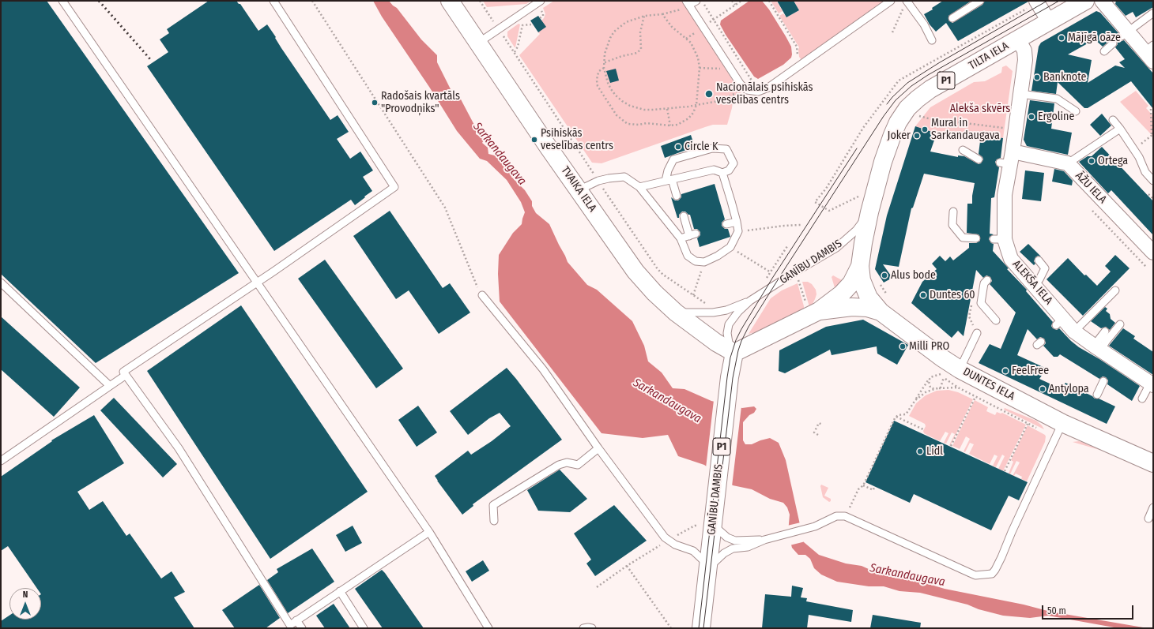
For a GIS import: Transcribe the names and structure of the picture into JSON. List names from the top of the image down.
{
  "streets": {
    "main road": [
      "TILTA IELA",
      "P1",
      "TVAIKA IELA",
      "GANĪBU DAMBIS",
      "DUNTES IELA"
    ],
    "street": ["ĀŽU IELA", "ALEKŠA IELA"]
  },
  "crossings": [
    ["TILTA IELA", "P1"],
    ["TILTA IELA", "GANĪBU DAMBIS"],
    ["TILTA IELA", "ALEKŠA IELA"],
    ["TILTA IELA", "DUNTES IELA"],
    ["P1", "TVAIKA IELA"],
    ["P1", "GANĪBU DAMBIS"],
    ["P1", "DUNTES IELA"],
    ["ĀŽU IELA", "ALEKŠA IELA"],
    ["TVAIKA IELA", "GANĪBU DAMBIS"]
  ],
  "water": ["Sarkandaugava"],
  "parks": ["Alekša skvērs"],
  "places": [
    "Mājīgā oāze",
    "Banknote",
    "Nacionālais psihiskās veselības centrs",
    "Radošais kvartāls \"Provodņiks\"",
    "Ergoline",
    "Mural in Sarkandaugava",
    "Joker",
    "Psihiskās veselības centrs",
    "Circle K",
    "Ortega",
    "Alus bode",
    "Duntes 60",
    "Milli PRO",
    "FeelFree",
    "Antylopa",
    "Lidl"
  ],
  "scale_bar": "50 m",
  "north": "top"
}
